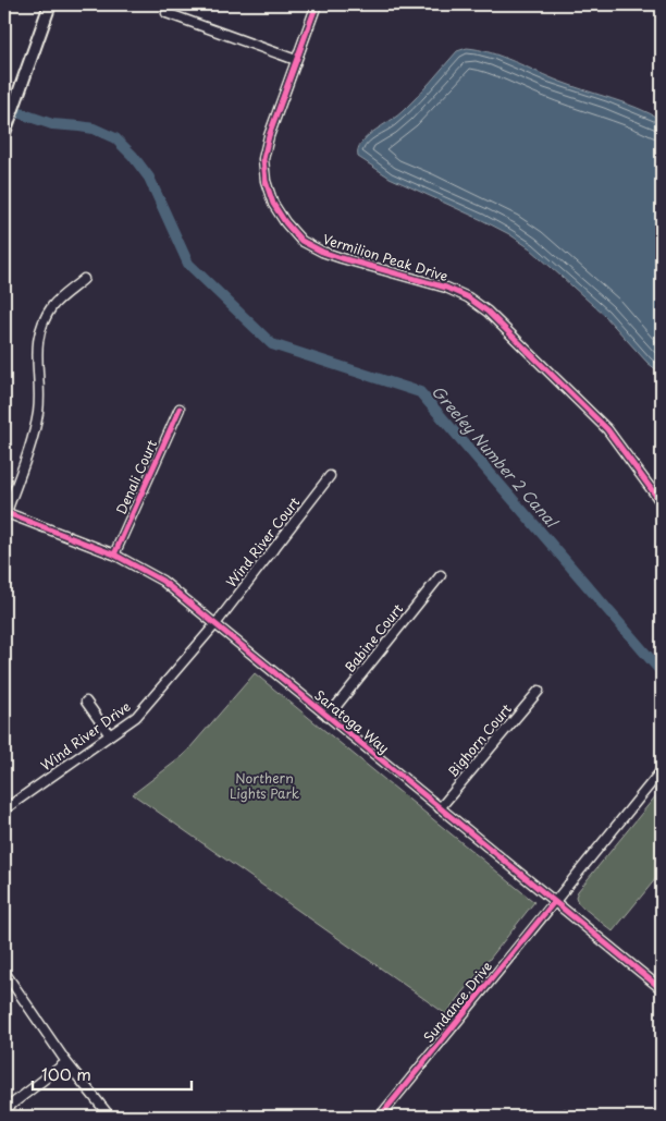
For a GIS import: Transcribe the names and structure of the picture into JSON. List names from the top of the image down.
{
  "streets": {
    "street": [
      "Vermilion Peak Drive",
      "Denali Court",
      "Wind River Court",
      "Babine Court",
      "Saratoga Way",
      "Wind River Drive",
      "Bighorn Court",
      "Sundance Drive"
    ]
  },
  "crossings": [
    ["Denali Court", "Saratoga Way"],
    ["Wind River Court", "Saratoga Way"],
    ["Wind River Court", "Wind River Drive"],
    ["Babine Court", "Saratoga Way"],
    ["Saratoga Way", "Wind River Drive"],
    ["Saratoga Way", "Bighorn Court"],
    ["Saratoga Way", "Sundance Drive"]
  ],
  "water": ["Greeley Number 2 Canal"],
  "parks": ["Northern Lights Park"],
  "scale_bar": "100 m"
}
